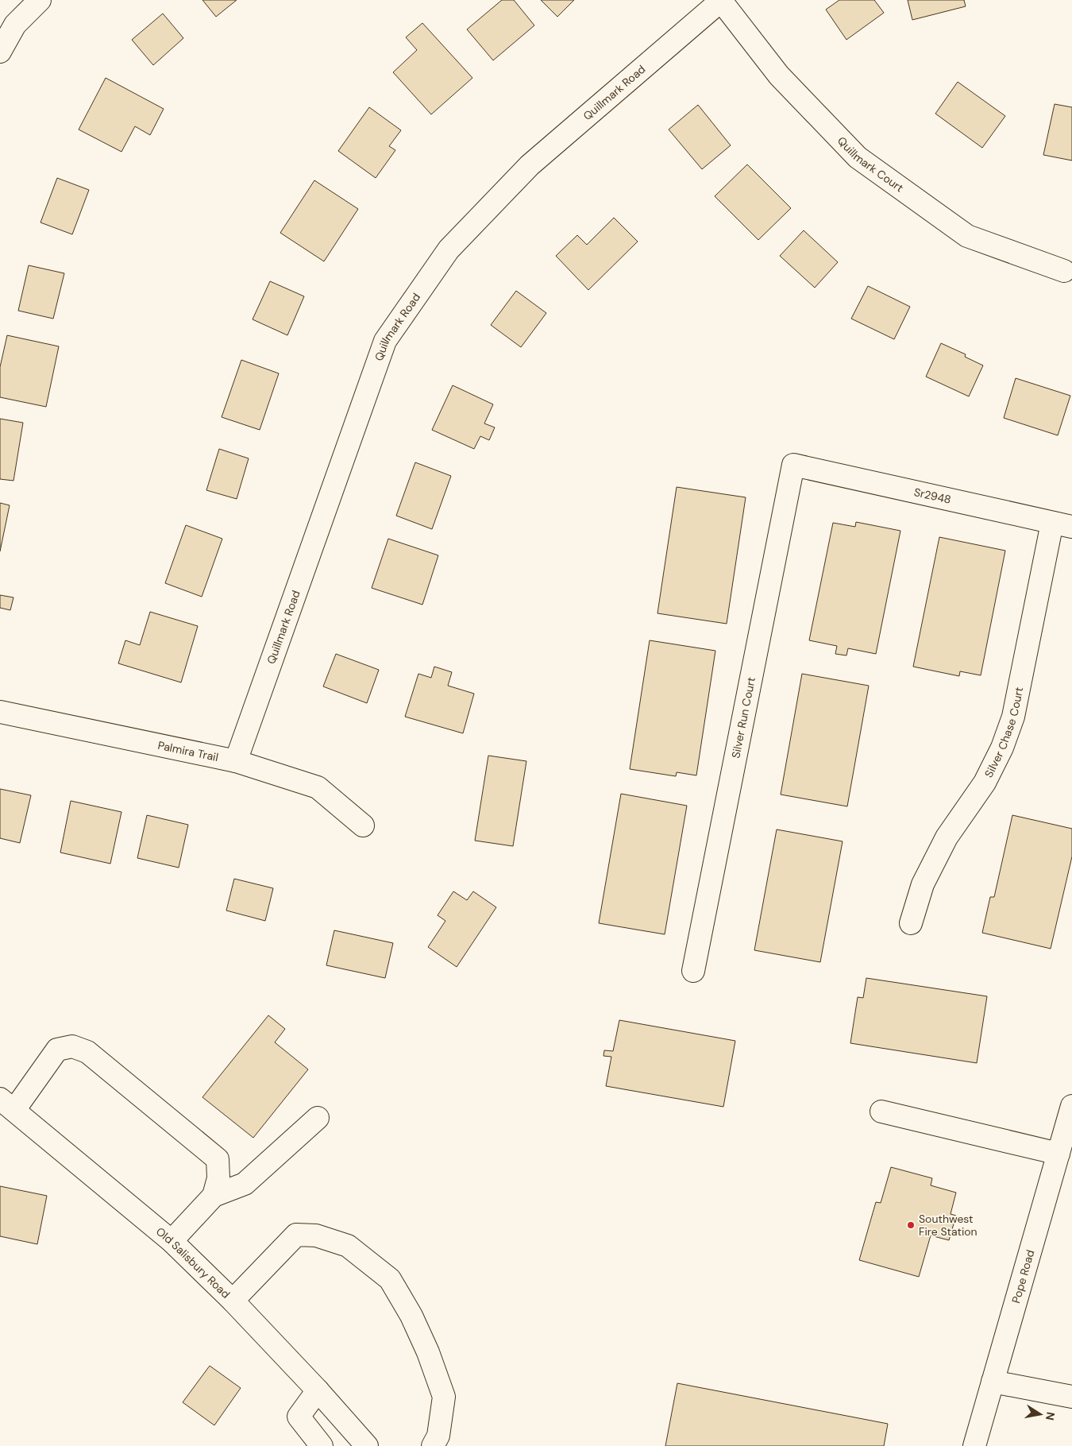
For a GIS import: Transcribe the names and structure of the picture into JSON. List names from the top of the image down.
{
  "streets": {
    "street": [
      "Quillmark Road",
      "Quillmark Court",
      "Sr2948",
      "Silver Run Court",
      "Silver Chase Court",
      "Palmira Trail",
      "Old Salisbury Road",
      "Pope Road"
    ]
  },
  "crossings": [
    ["Quillmark Road", "Quillmark Court"],
    ["Quillmark Road", "Palmira Trail"],
    ["Sr2948", "Silver Run Court"],
    ["Sr2948", "Silver Chase Court"]
  ],
  "places": ["Southwest Fire Station"],
  "north": "right"
}
